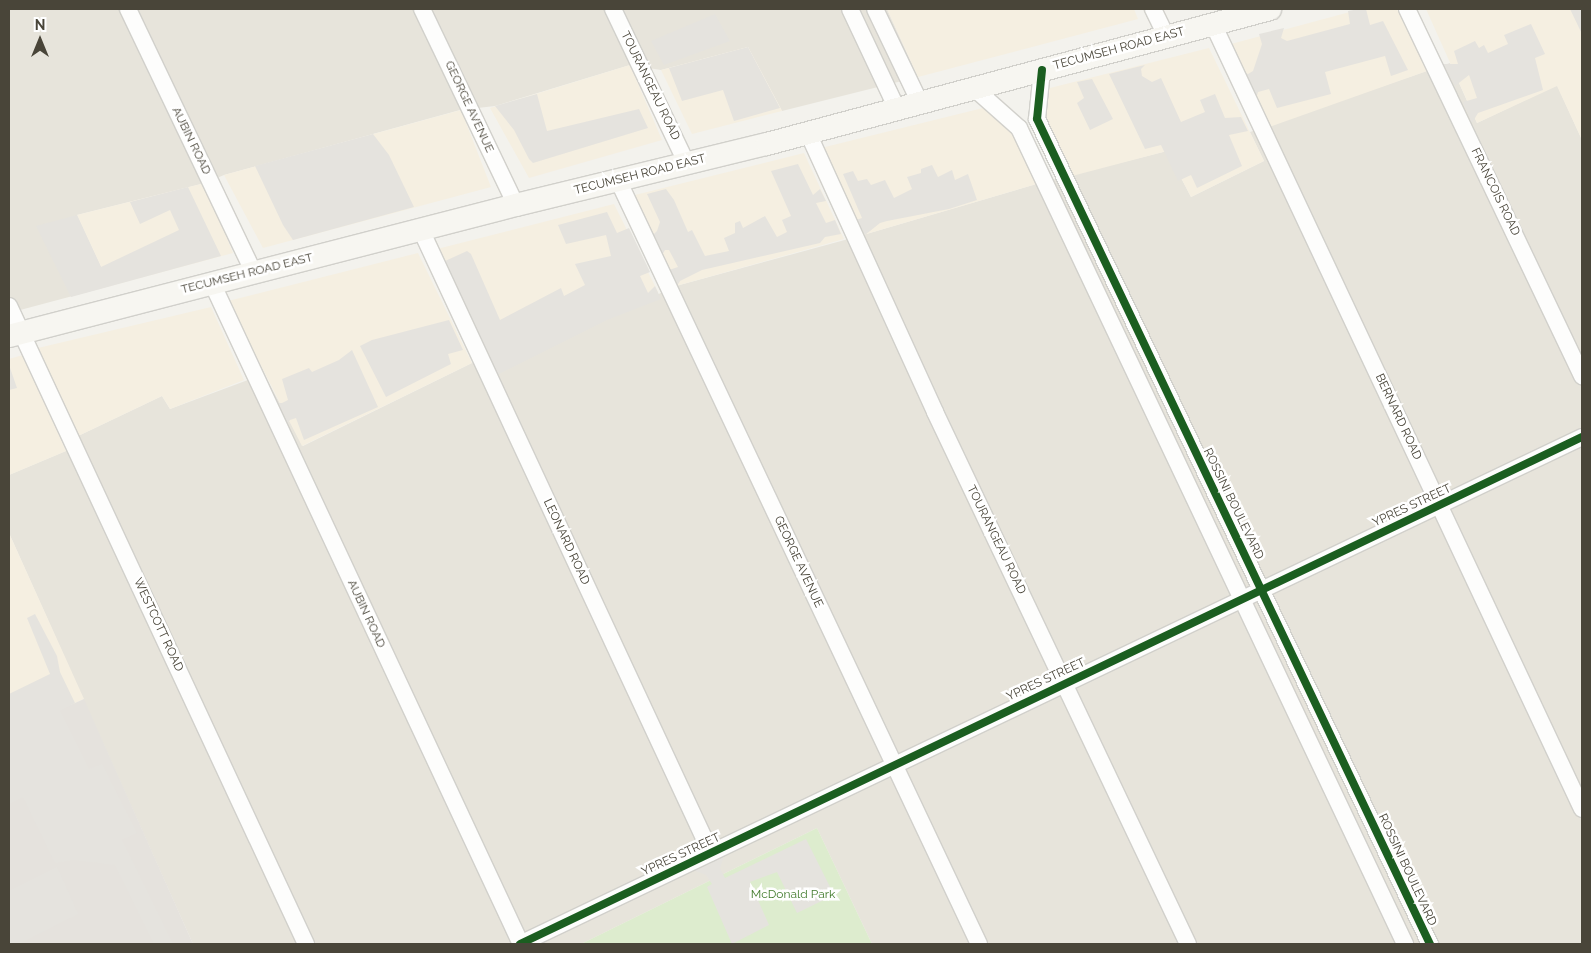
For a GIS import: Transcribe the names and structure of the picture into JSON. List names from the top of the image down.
{
  "streets": {
    "main road": ["TECUMSEH ROAD EAST"],
    "street": [
      "TOURANGEAU ROAD",
      "GEORGE AVENUE",
      "AUBIN ROAD",
      "FRANCOIS ROAD",
      "BERNARD ROAD",
      "ROSSINI BOULEVARD",
      "YPRES STREET",
      "LEONARD ROAD",
      "WESTCOTT ROAD"
    ]
  },
  "crossings": [
    ["TECUMSEH ROAD EAST", "TOURANGEAU ROAD"],
    ["TECUMSEH ROAD EAST", "GEORGE AVENUE"],
    ["TECUMSEH ROAD EAST", "AUBIN ROAD"],
    ["TECUMSEH ROAD EAST", "BERNARD ROAD"],
    ["TECUMSEH ROAD EAST", "LEONARD ROAD"],
    ["TECUMSEH ROAD EAST", "WESTCOTT ROAD"],
    ["TOURANGEAU ROAD", "YPRES STREET"],
    ["GEORGE AVENUE", "YPRES STREET"],
    ["AUBIN ROAD", "YPRES STREET"],
    ["BERNARD ROAD", "YPRES STREET"],
    ["ROSSINI BOULEVARD", "YPRES STREET"],
    ["YPRES STREET", "LEONARD ROAD"]
  ],
  "parks": ["McDonald Park"],
  "north": "top"
}
